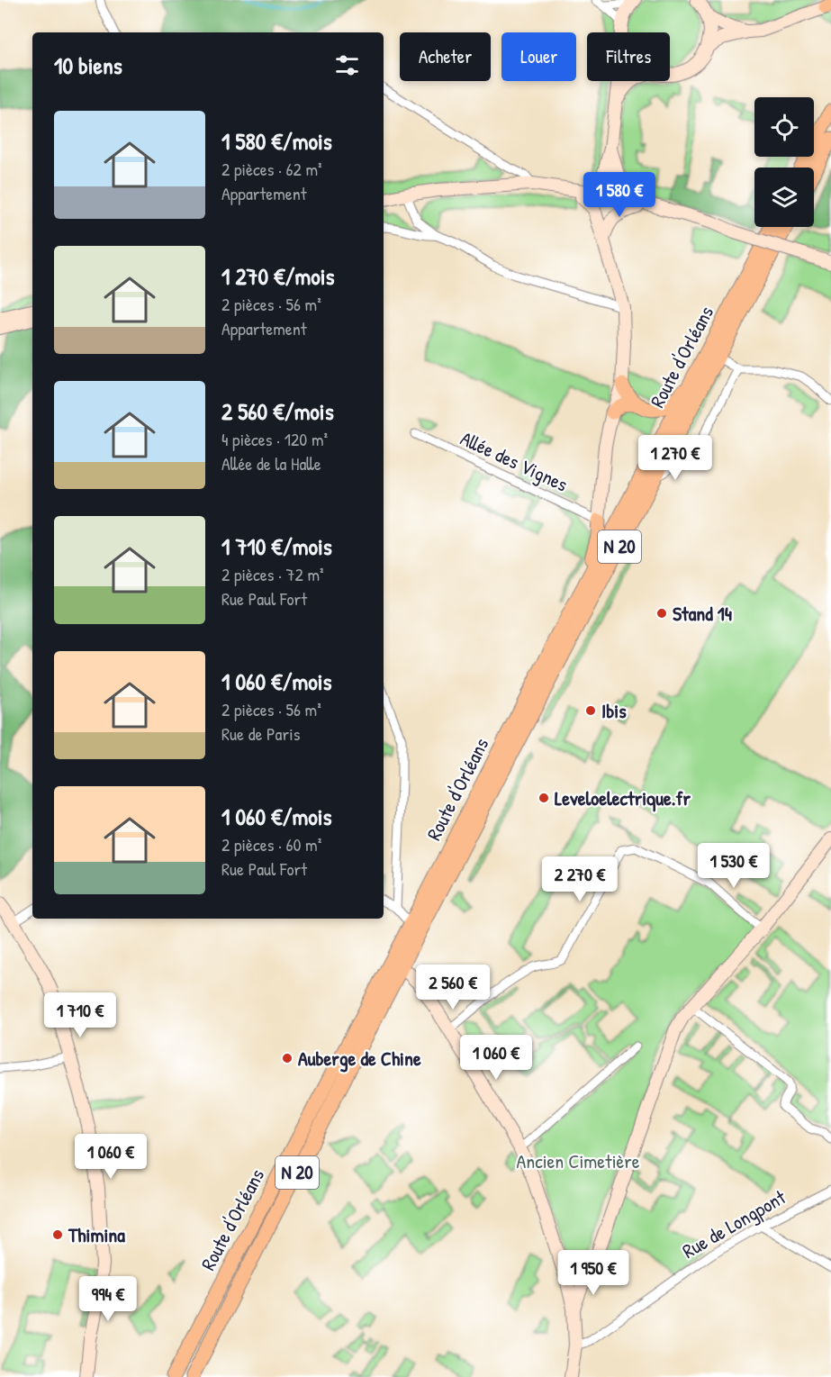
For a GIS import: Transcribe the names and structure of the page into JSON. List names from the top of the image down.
{
  "streets": {
    "main road": ["Route d'Orléans", "N 20"],
    "street": ["Allée des Vignes", "Rue de Longpont"]
  },
  "parks": ["Ancien Cimetière"],
  "places": [
    "Stand 14",
    "Ibis",
    "Leveloelectrique.fr",
    "Auberge de Chine",
    "Thimina"
  ],
  "page": {
    "chip": ["Acheter", "Louer", "Filtres"],
    "heading": "10 biens",
    "list": [
      {
        "name": "1 580 €/mois",
        "note": "2 pièces · 62 m² · Appartement"
      },
      {
        "name": "1 270 €/mois",
        "note": "2 pièces · 56 m² · Appartement"
      },
      {
        "name": "2 560 €/mois",
        "note": "4 pièces · 120 m² · Allée de la Halle"
      },
      {
        "name": "1 710 €/mois",
        "note": "2 pièces · 72 m² · Rue Paul Fort"
      },
      {
        "name": "1 060 €/mois",
        "note": "2 pièces · 56 m² · Rue de Paris"
      },
      {
        "name": "1 060 €/mois",
        "note": "2 pièces · 60 m² · Rue Paul Fort"
      }
    ],
    "price": [
      "1 580 €",
      "1 270 €",
      "1 530 €",
      "2 270 €",
      "2 560 €",
      "1 710 €",
      "1 060 €",
      "1 060 €",
      "1 950 €",
      "994 €"
    ]
  }
}
